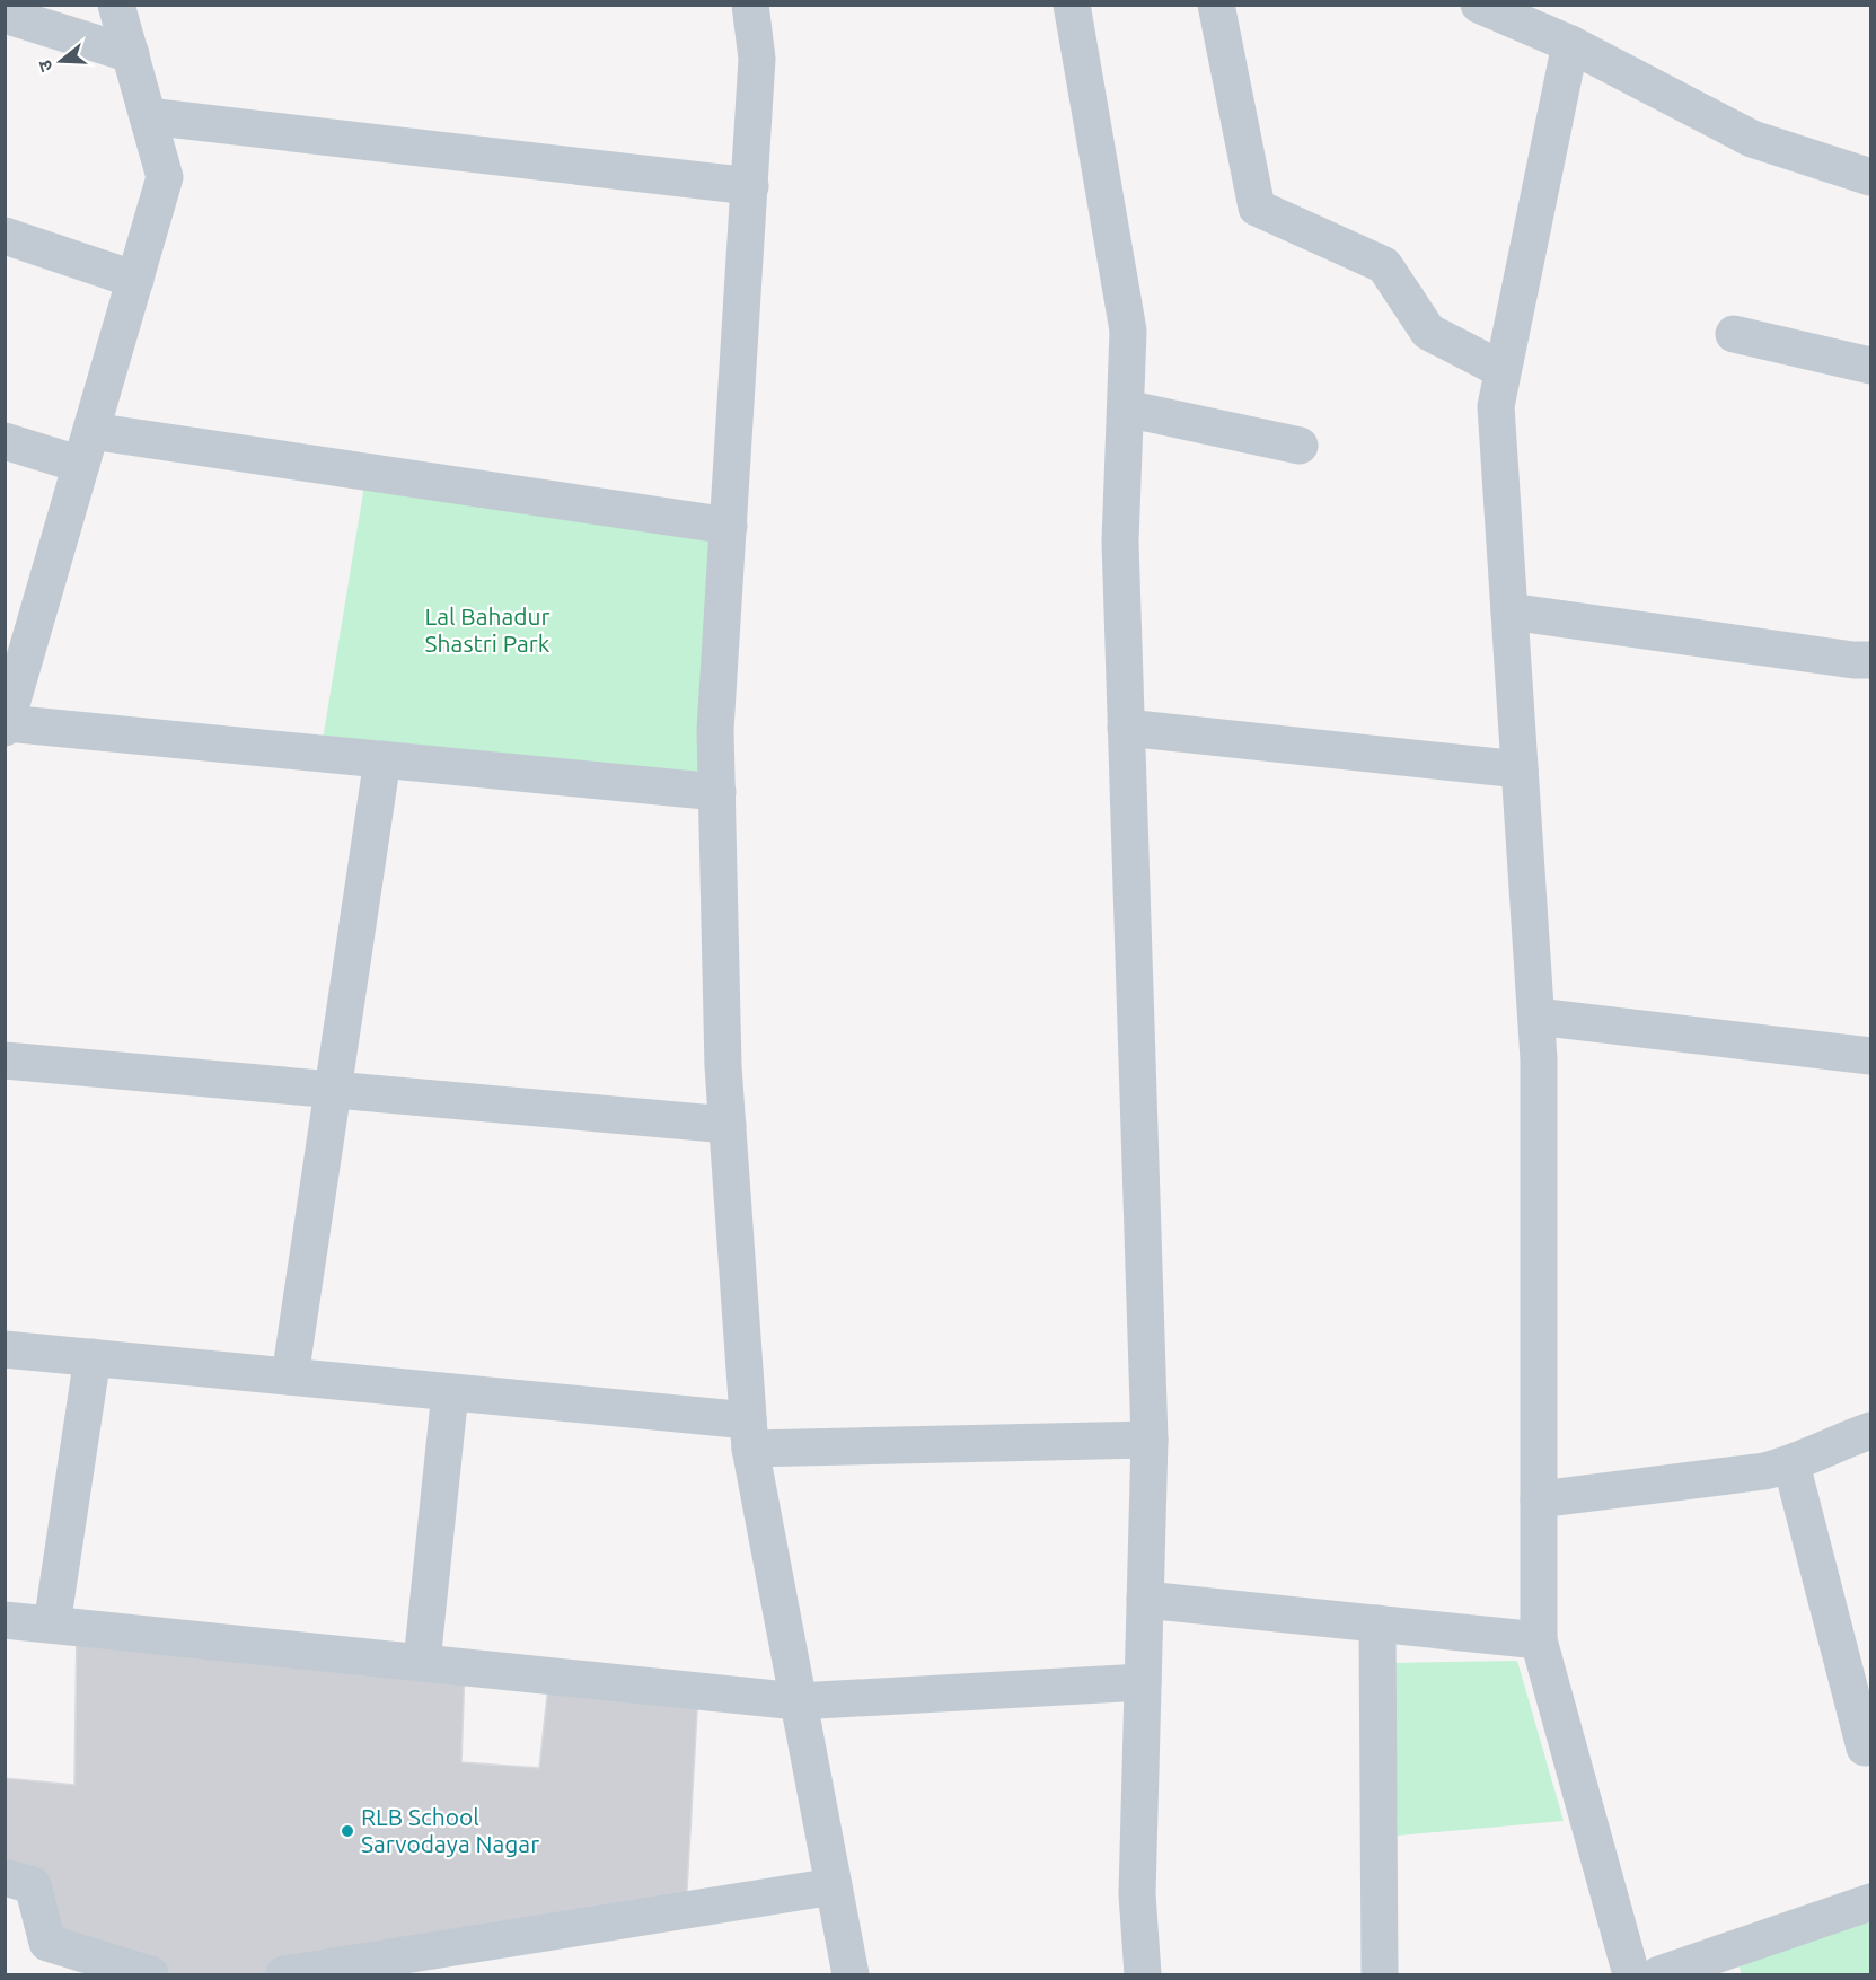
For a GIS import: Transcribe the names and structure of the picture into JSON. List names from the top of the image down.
{
  "parks": ["Lal Bahadur Shastri Park"],
  "places": ["RLB School Sarvodaya Nagar"],
  "north": "left"
}
